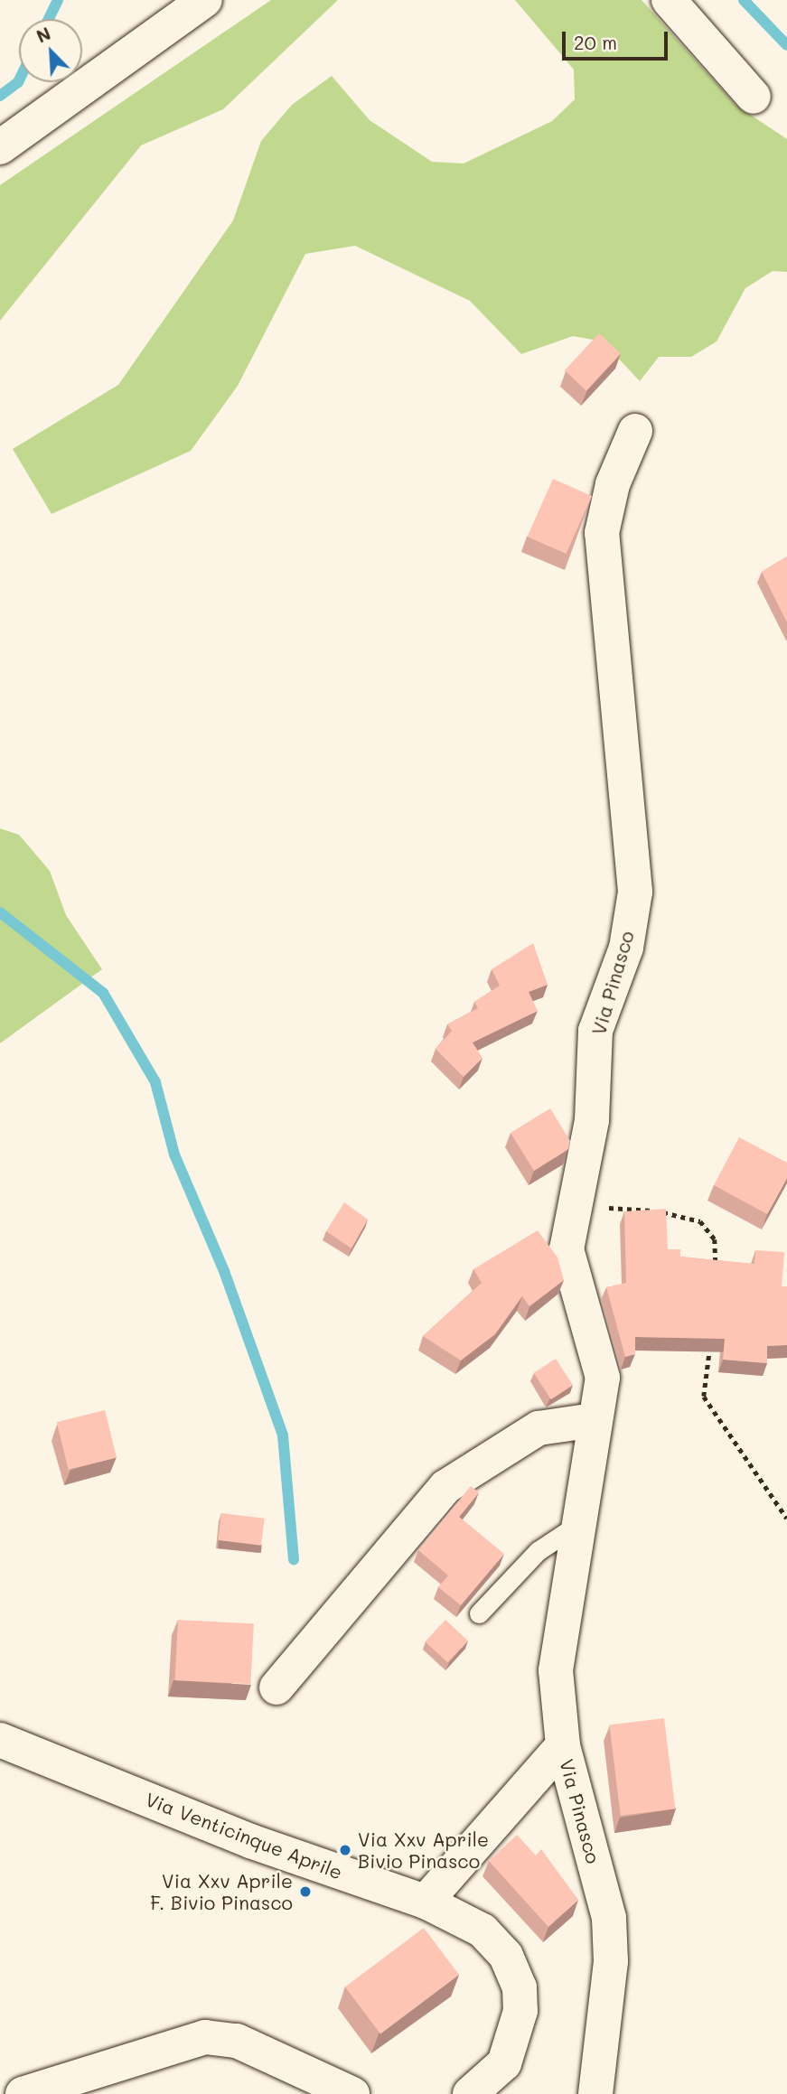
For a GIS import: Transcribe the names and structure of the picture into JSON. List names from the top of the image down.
{
  "streets": {
    "street": ["Via Pinasco", "Via Venticinque Aprile"]
  },
  "places": ["Via Xxv Aprile Bivio Pinasco", "Via Xxv Aprile F. Bivio Pinasco"],
  "scale_bar": "20 m",
  "north": "top left"
}
